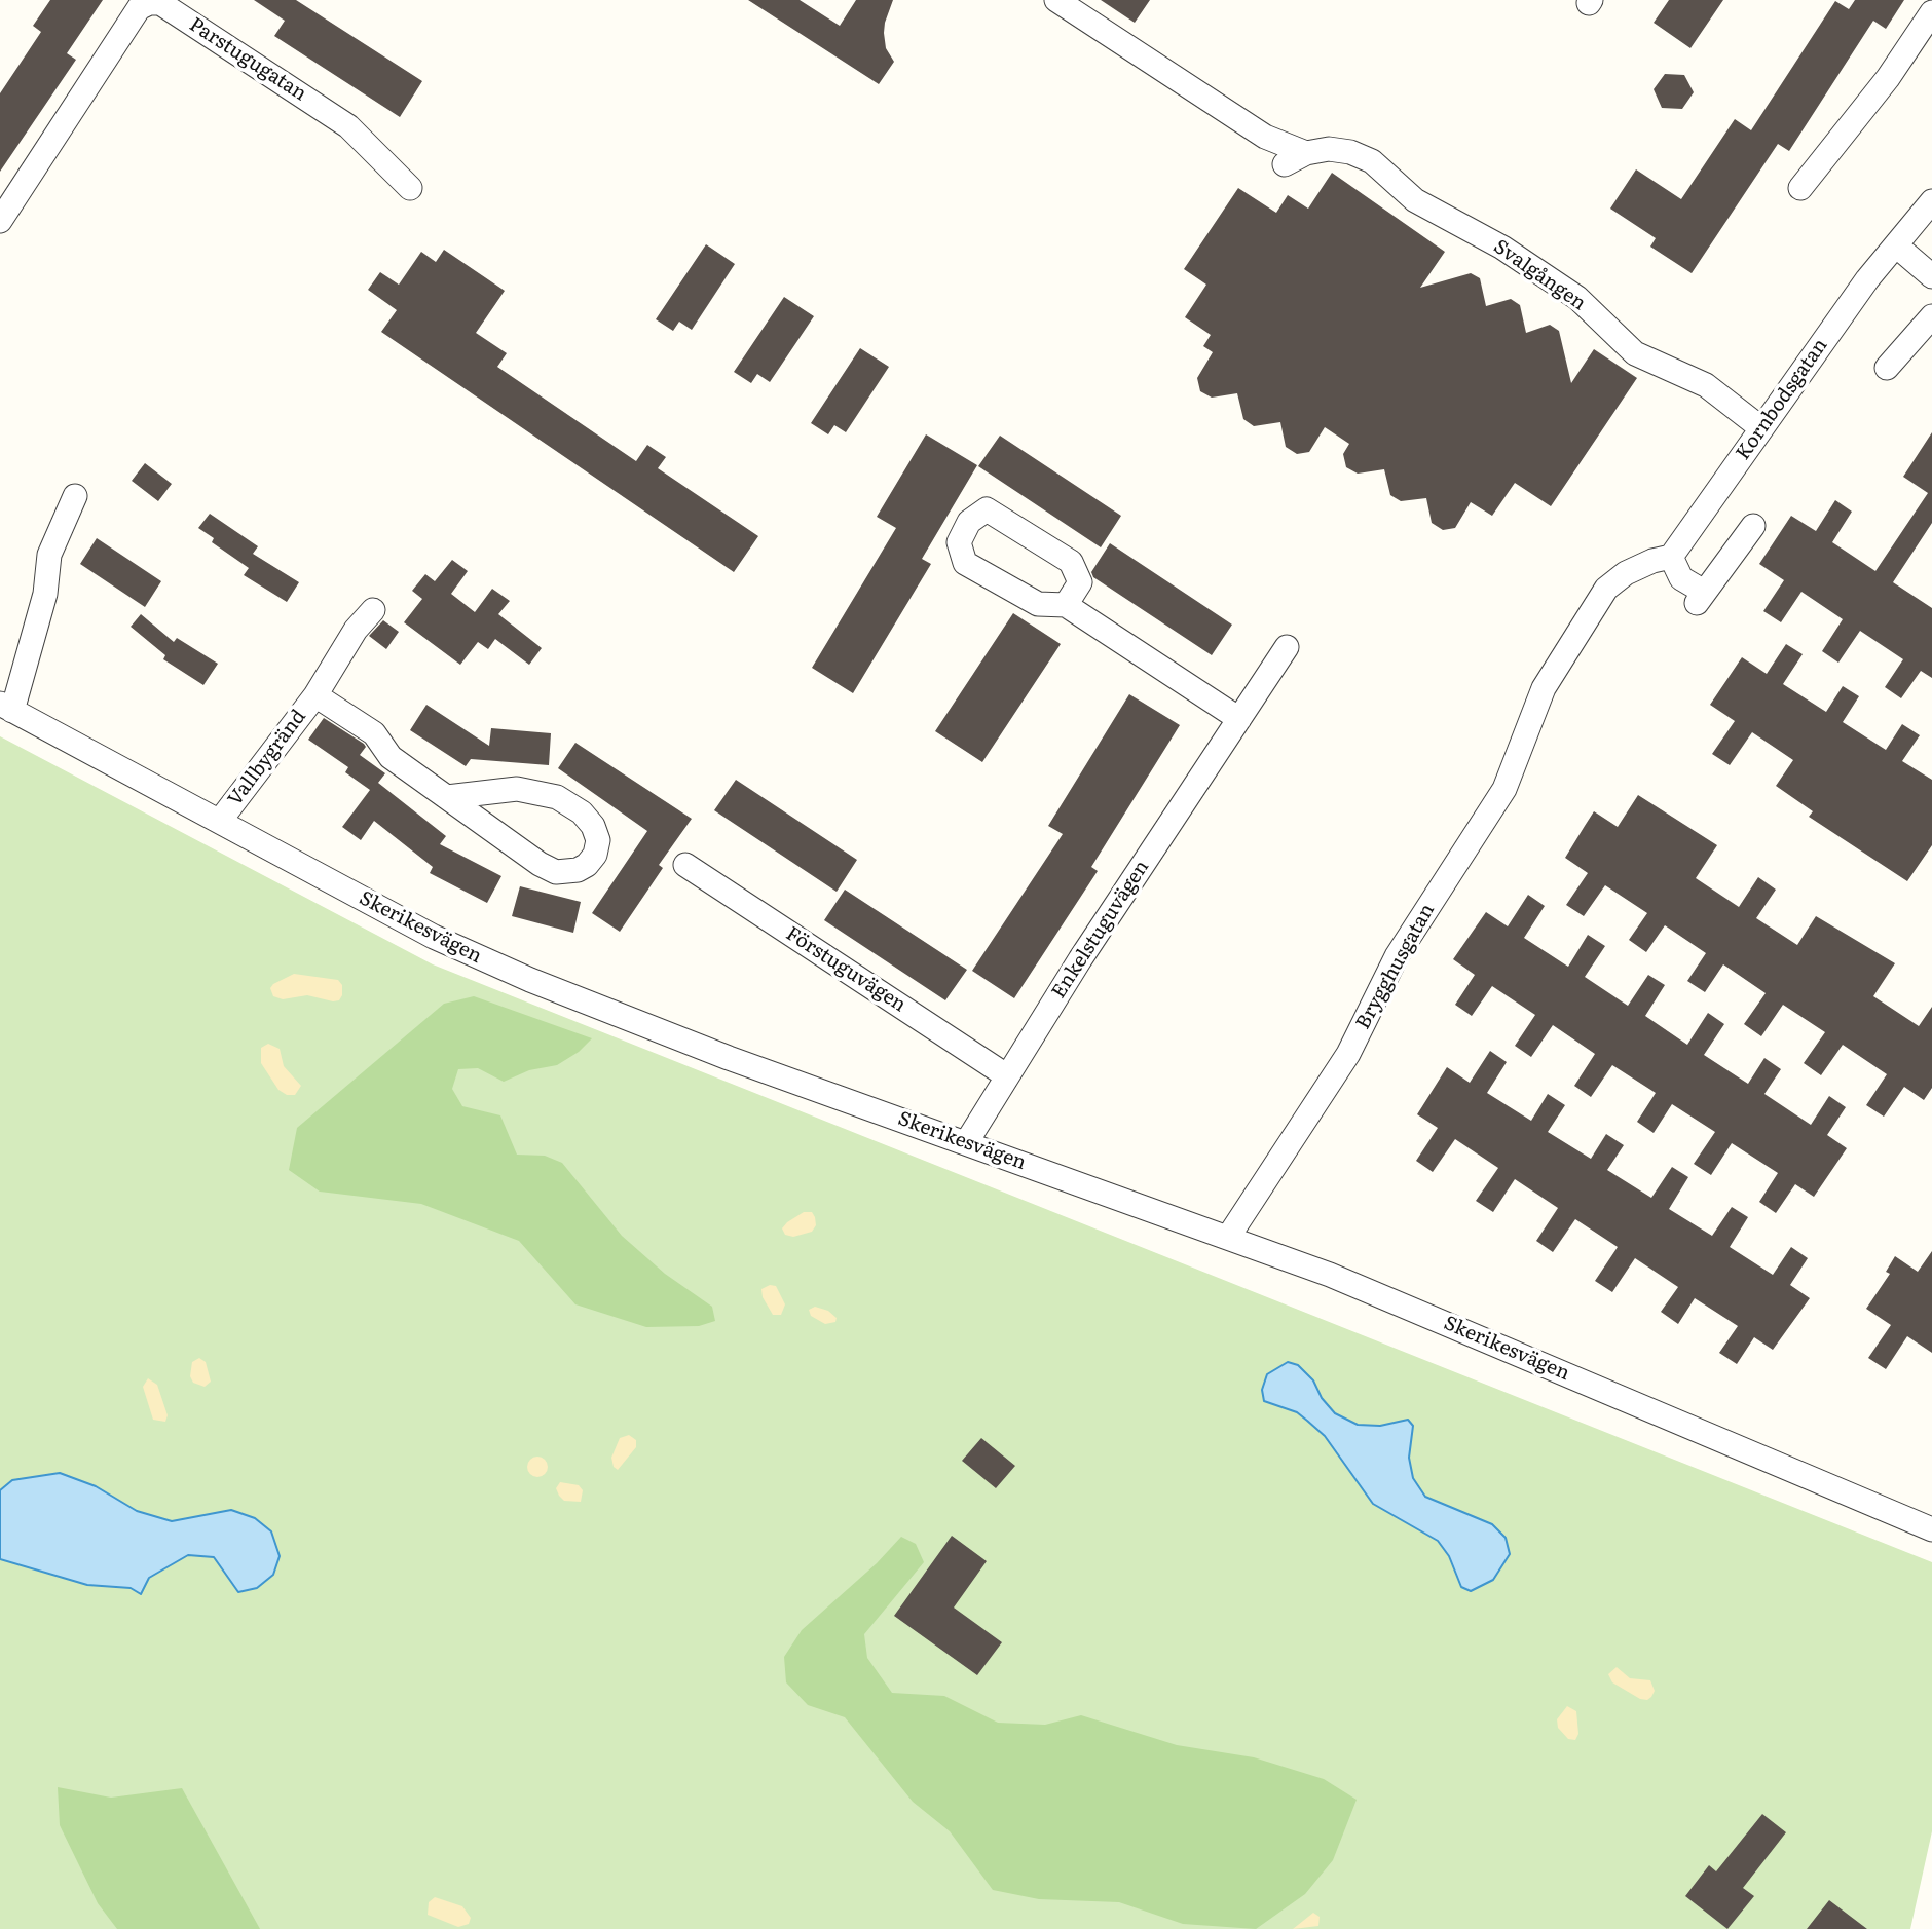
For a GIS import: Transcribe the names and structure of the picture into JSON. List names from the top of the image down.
{
  "streets": {
    "street": [
      "Parstugugatan",
      "Svalgången",
      "Kornbodsgatan",
      "Vallbygränd",
      "Skerikesvägen",
      "Enkelstuguvägen",
      "Brygghusgatan",
      "Förstuguvägen"
    ]
  },
  "crossings": [
    ["Svalgången", "Kornbodsgatan"],
    ["Kornbodsgatan", "Brygghusgatan"],
    ["Vallbygränd", "Skerikesvägen"],
    ["Skerikesvägen", "Enkelstuguvägen"],
    ["Skerikesvägen", "Brygghusgatan"],
    ["Enkelstuguvägen", "Förstuguvägen"]
  ]
}
